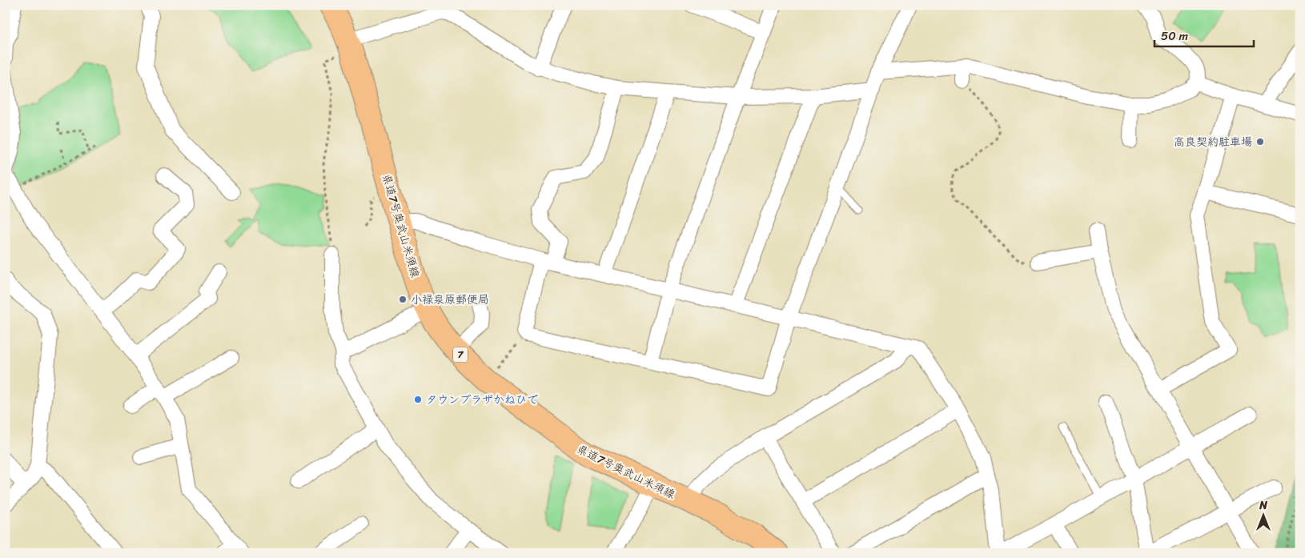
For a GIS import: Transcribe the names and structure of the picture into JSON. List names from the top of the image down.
{
  "streets": {
    "main road": ["県道7号奥武山米須線", "7"]
  },
  "places": ["高良契約駐車場", "小禄泉原郵便局", "タウンプラザかねひで"],
  "scale_bar": "50 m",
  "north": "top"
}
